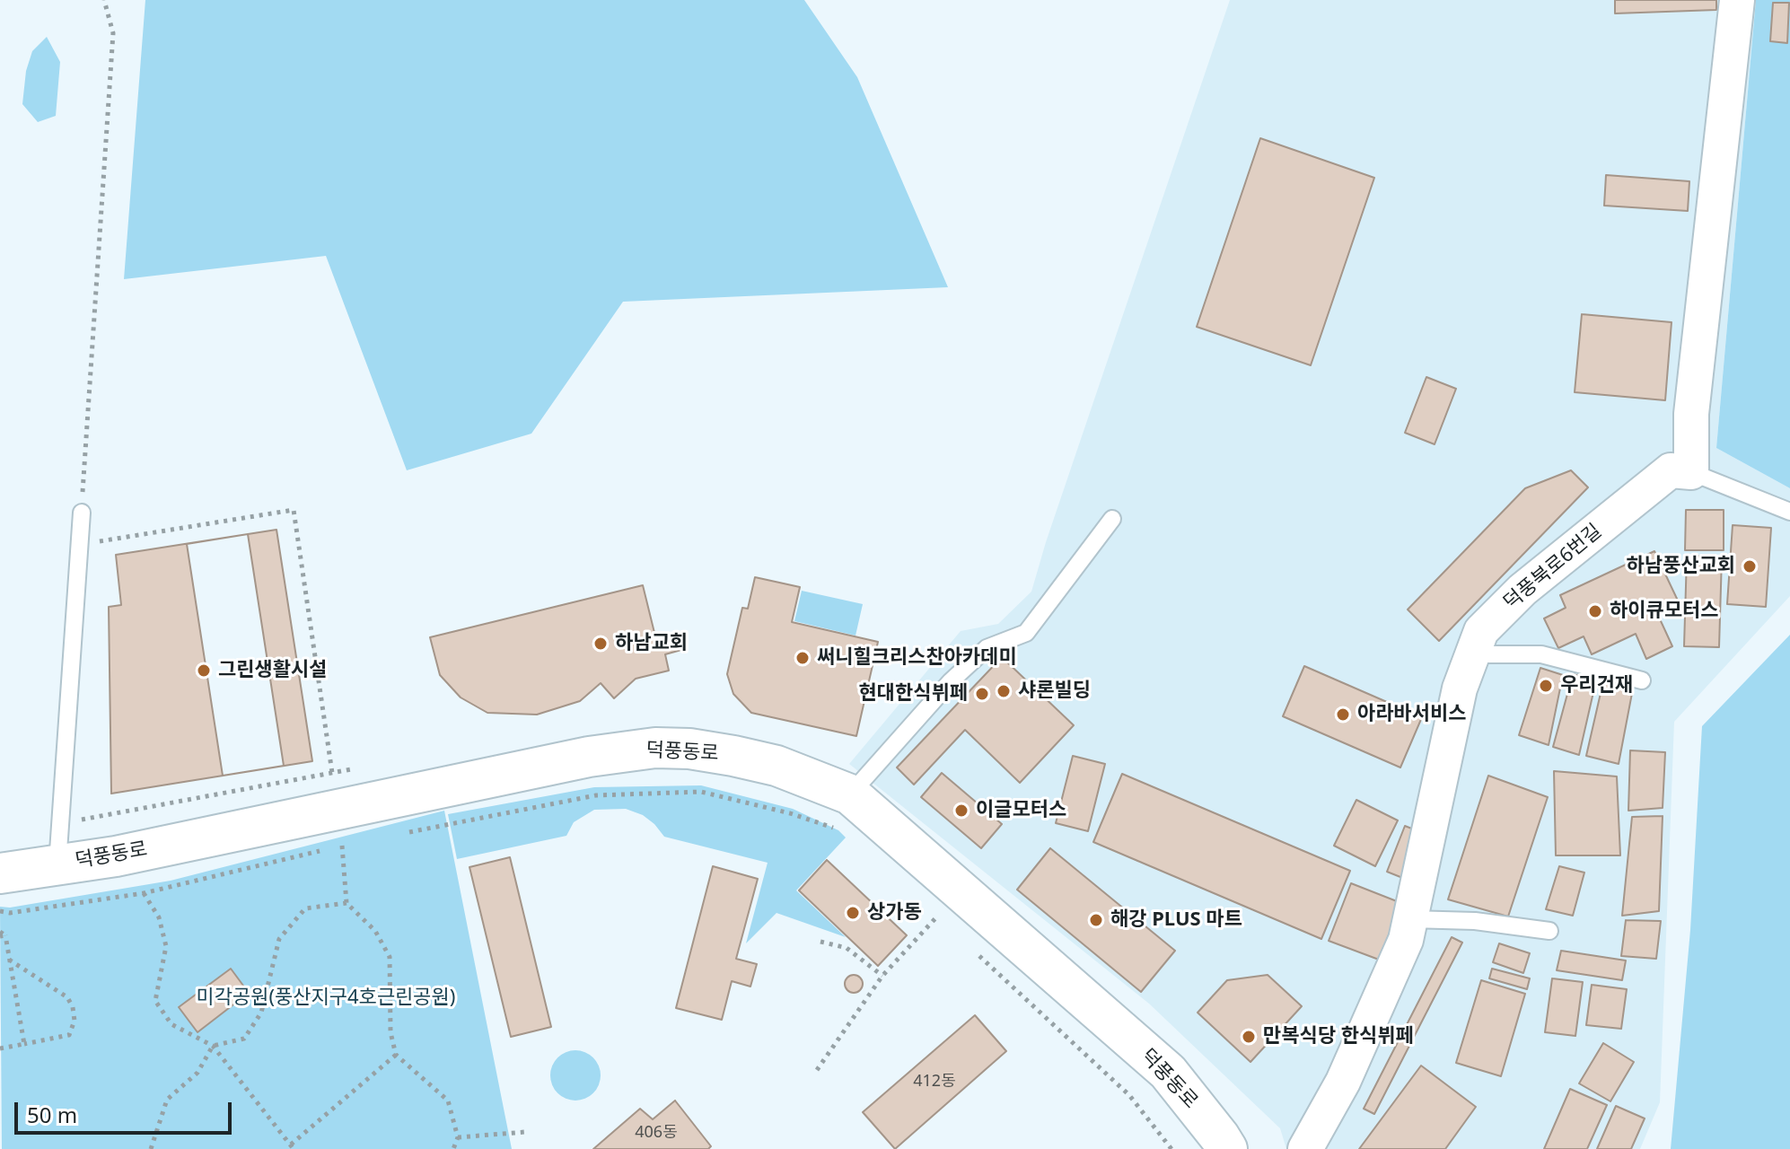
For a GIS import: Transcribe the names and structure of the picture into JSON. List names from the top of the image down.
{
  "streets": {
    "street": ["덕풍북로6번길", "덕풍동로"]
  },
  "parks": ["미각공원(풍산지구4호근린공원)"],
  "places": [
    "하남풍산교회",
    "하이큐모터스",
    "하남교회",
    "써니힐크리스찬아카데미",
    "그린생활시설",
    "우리건재",
    "샤론빌딩",
    "현대한식뷔페",
    "아라바서비스",
    "이글모터스",
    "상가동",
    "해강 PLUS 마트",
    "만복식당 한식뷔페"
  ],
  "house_numbers": ["412동", "406동"],
  "scale_bar": "50 m"
}
